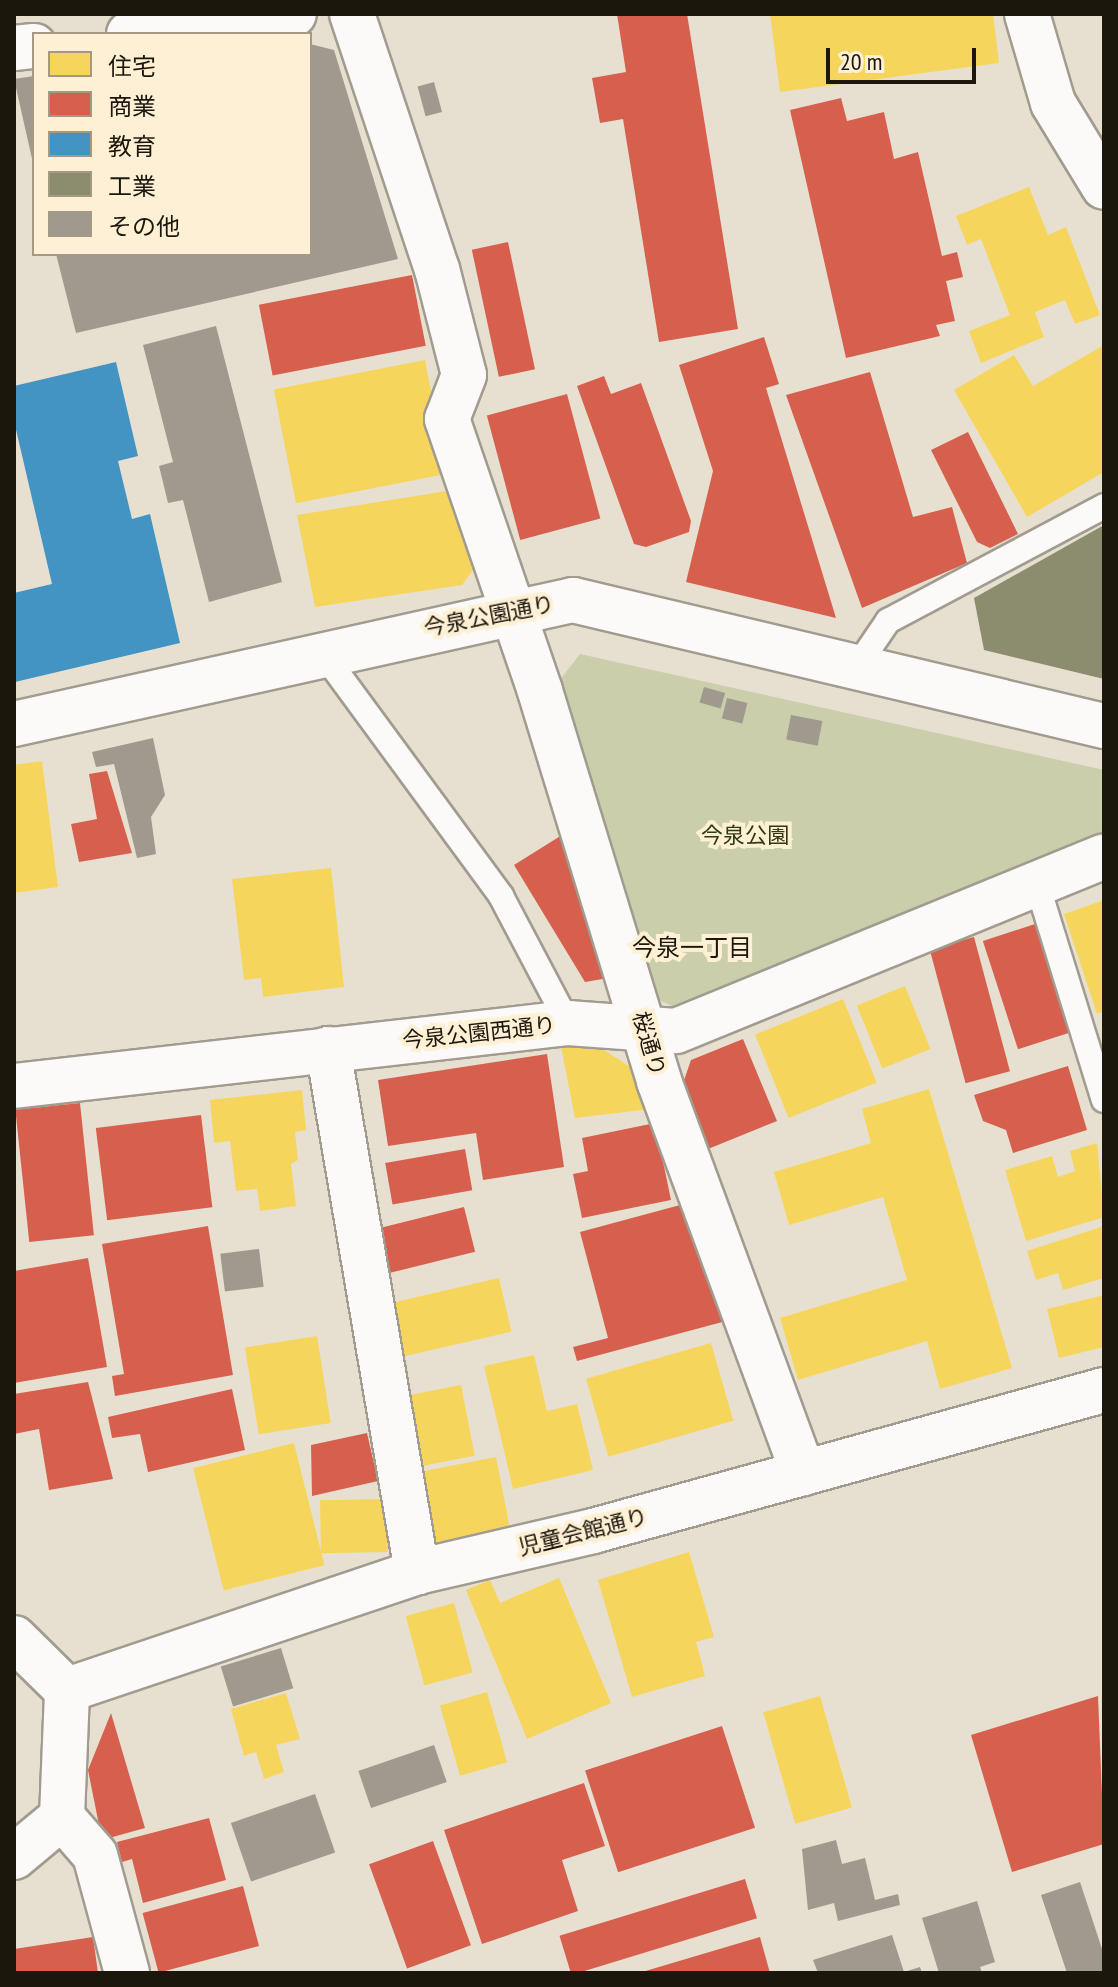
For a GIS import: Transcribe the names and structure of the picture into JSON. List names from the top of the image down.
{
  "streets": {
    "street": [
      "今泉公園通り",
      "今泉公園西通り",
      "桜通り",
      "児童会館通り"
    ]
  },
  "crossings": [
    ["今泉公園通り", "桜通り"],
    ["今泉公園西通り", "桜通り"],
    ["桜通り", "児童会館通り"]
  ],
  "districts": ["今泉一丁目"],
  "parks": ["今泉公園"],
  "legend": [
    "住宅",
    "商業",
    "教育",
    "工業",
    "その他"
  ],
  "scale_bar": "20 m"
}
